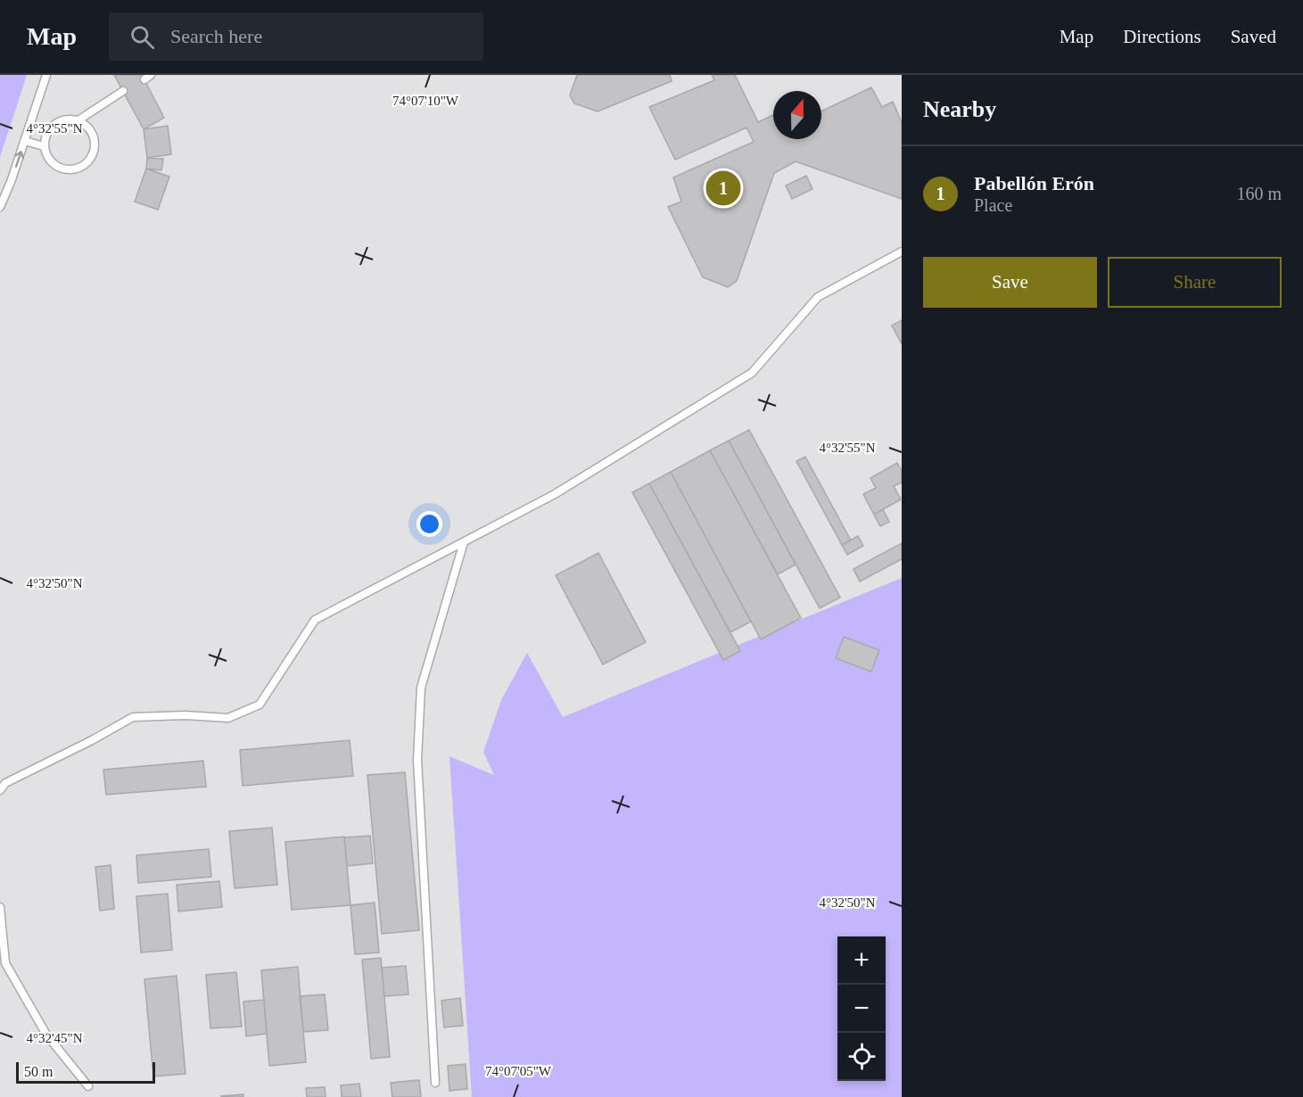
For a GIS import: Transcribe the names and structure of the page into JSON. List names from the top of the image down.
{
  "scale_bar": "50 m",
  "north": "top",
  "page": {
    "header": "Map",
    "search": "Search here",
    "nav": ["Map", "Directions", "Saved"],
    "heading": "Nearby",
    "list": [
      {
        "mark": "1",
        "name": "Pabellón Erón",
        "note": "Place",
        "value": "160 m"
      }
    ],
    "pins": "1",
    "buttons": ["Save", "Share"],
    "map_buttons": ["+", "−"],
    "scale": "50 m"
  },
  "coordinates": [
    "74°07'10\"W",
    "4°32'55\"N",
    "4°32'50\"N",
    "4°32'45\"N",
    "74°07'05\"W"
  ]
}
